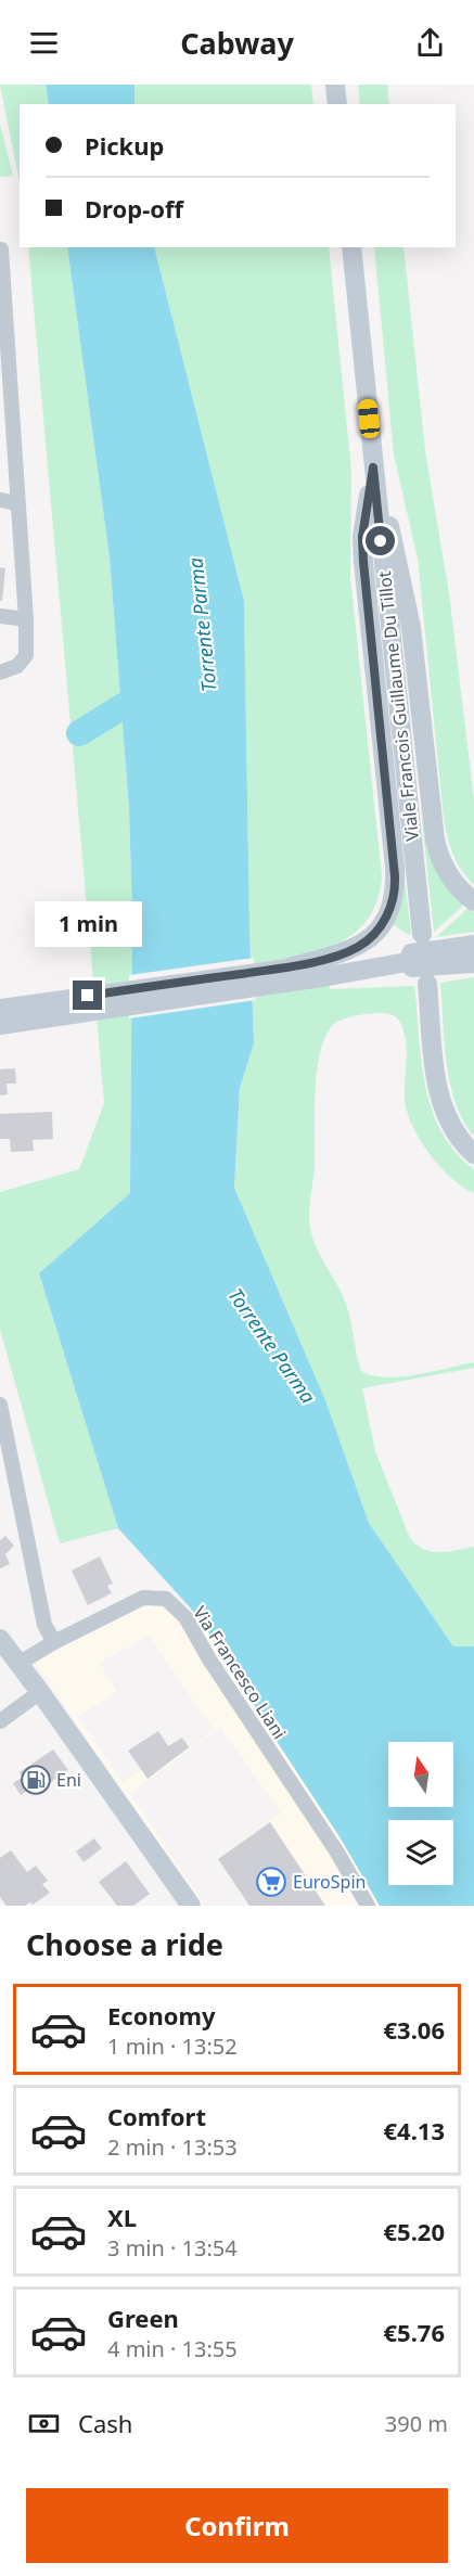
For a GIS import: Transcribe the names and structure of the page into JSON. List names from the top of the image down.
{
  "streets": {
    "main road": ["Viale Francois Guillaume Du Tillot"],
    "street": ["Via Francesco Liani"]
  },
  "water": ["Torrente Parma"],
  "places": {
    "fuel station": ["Eni"],
    "supermarket": ["EuroSpin"]
  },
  "north": "top",
  "page": {
    "header": "Cabway",
    "banner": ["Pickup", "Drop-off"],
    "bubble": "1 min",
    "heading": "Choose a ride",
    "list": [
      {
        "name": "Economy",
        "note": "1 min · 13:52",
        "value": "€3.06"
      },
      {
        "name": "Comfort",
        "note": "2 min · 13:53",
        "value": "€4.13"
      },
      {
        "name": "XL",
        "note": "3 min · 13:54",
        "value": "€5.20"
      },
      {
        "name": "Green",
        "note": "4 min · 13:55",
        "value": "€5.76"
      }
    ],
    "pay": ["Cash", "390 m"],
    "buttons": "Confirm"
  }
}
